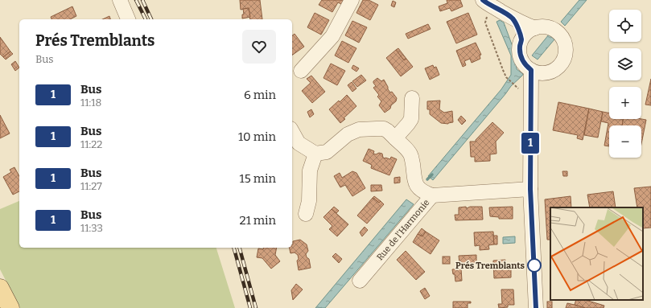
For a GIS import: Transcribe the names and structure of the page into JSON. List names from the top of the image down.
{
  "streets": {
    "street": ["Rue de l'Harmonie"]
  },
  "places": ["Prés Tremblants"],
  "lines": ["bus line 1"],
  "page": {
    "on_map": "1",
    "map_buttons": ["+", "−"],
    "heading": ["Prés Tremblants", "Bus"],
    "list": [
      {
        "mark": "1",
        "name": "Bus",
        "note": "11:18",
        "value": "6 min"
      },
      {
        "mark": "1",
        "name": "Bus",
        "note": "11:22",
        "value": "10 min"
      },
      {
        "mark": "1",
        "name": "Bus",
        "note": "11:27",
        "value": "15 min"
      },
      {
        "mark": "1",
        "name": "Bus",
        "note": "11:33",
        "value": "21 min"
      }
    ]
  }
}
